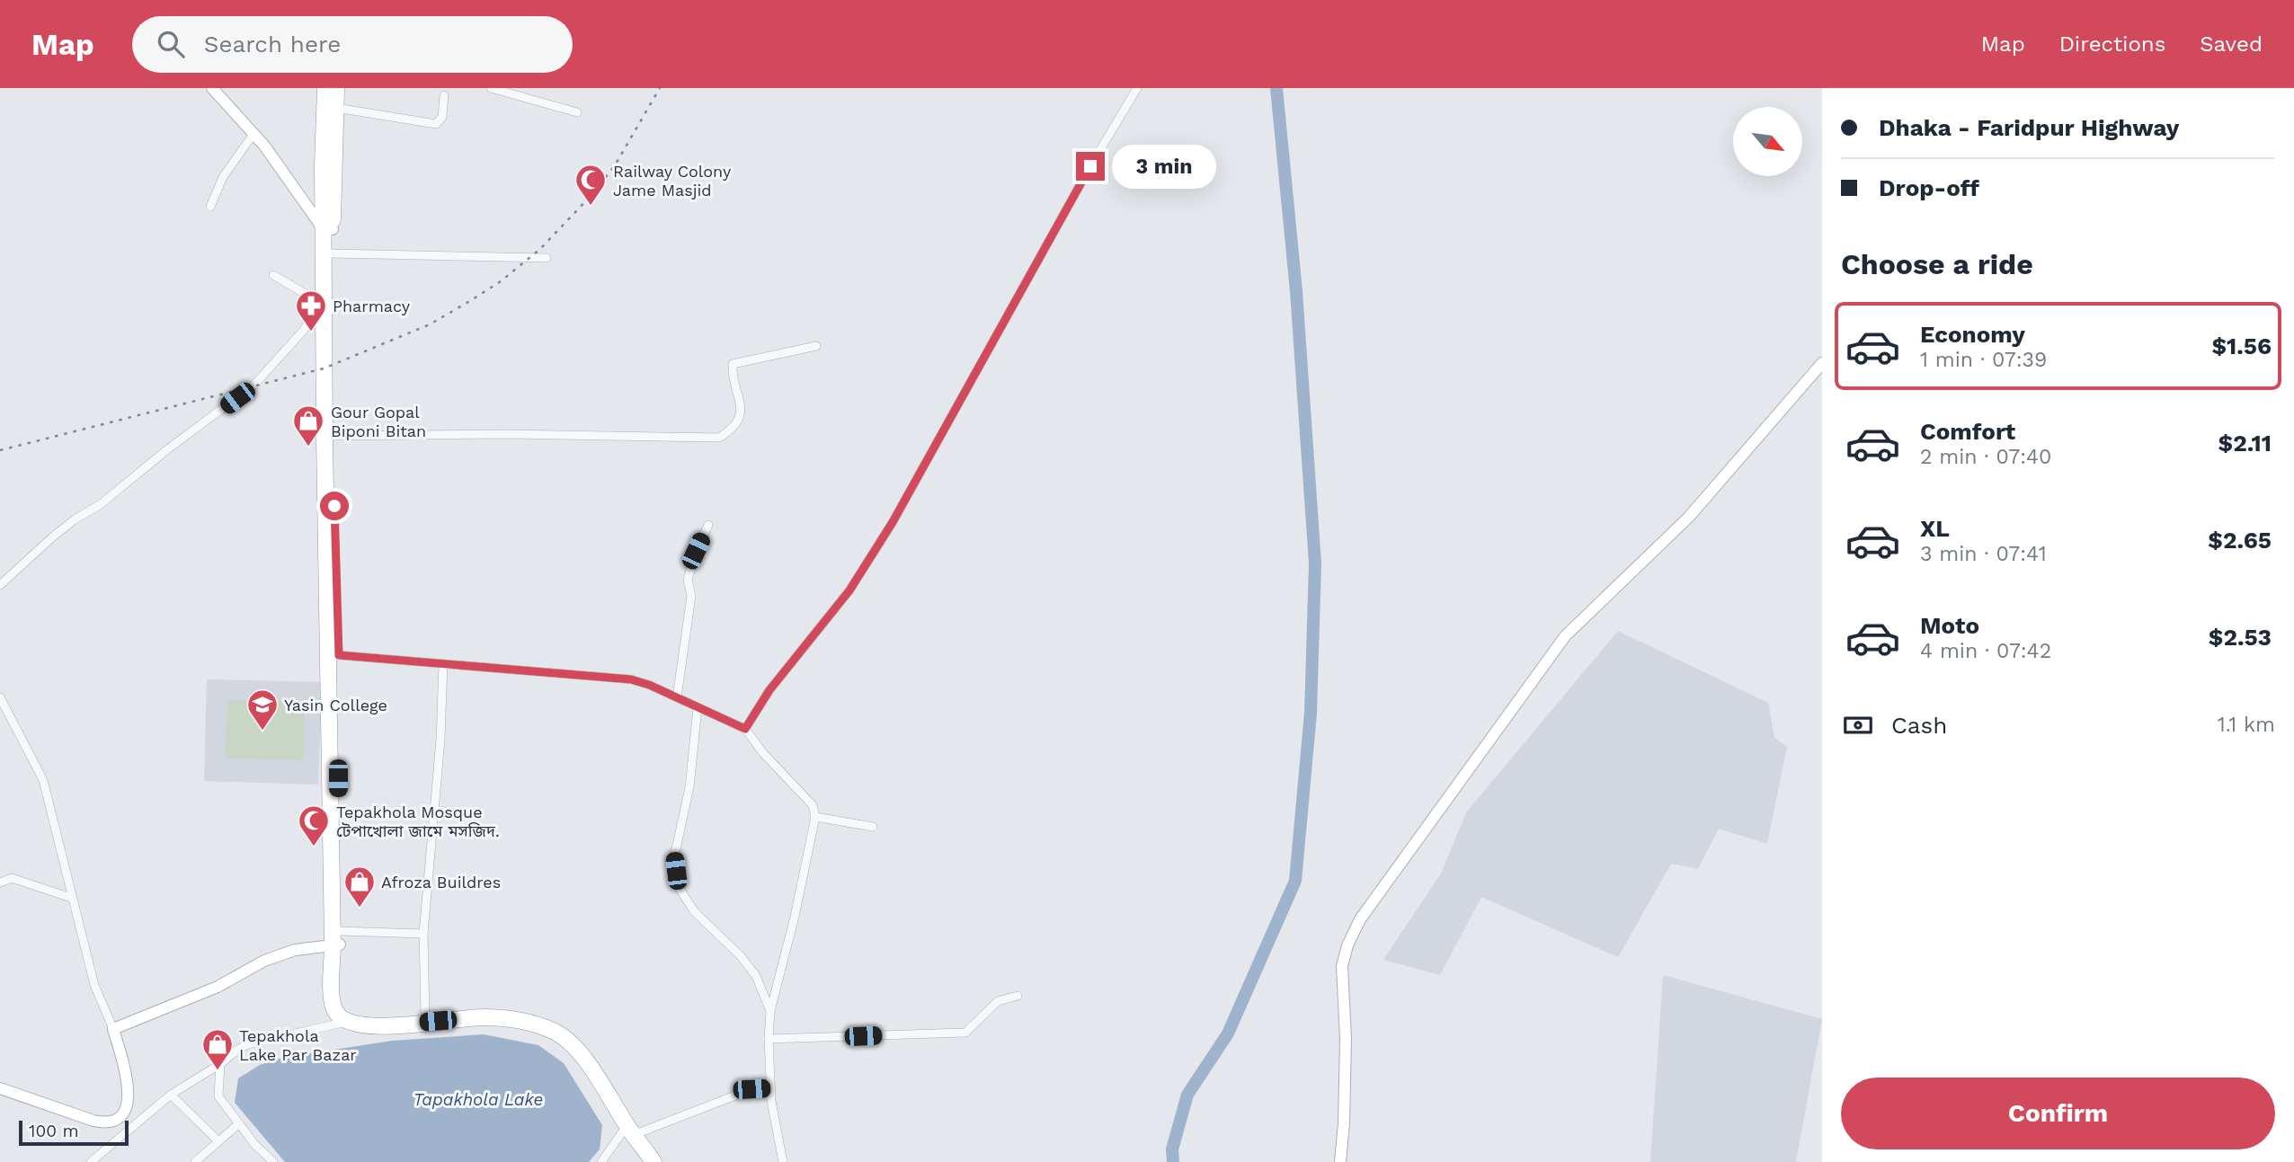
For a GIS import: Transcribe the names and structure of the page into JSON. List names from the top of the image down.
{
  "water": ["Tapakhola Lake"],
  "places": {
    "mosque": ["Railway Colony Jame Masjid", "Tepakhola Mosque টেপাখোলা জামে মসজিদ."],
    "pharmacy": ["Pharmacy"],
    "shop": ["Gour Gopal Biponi Bitan", "Afroza Buildres", "Tepakhola Lake Par Bazar"],
    "school or university": ["Yasin College"]
  },
  "scale_bar": "100 m",
  "north": "bottom right",
  "page": {
    "header": "Map",
    "search": "Search here",
    "nav": ["Map", "Directions", "Saved"],
    "banner": ["Dhaka - Faridpur Highway", "Drop-off"],
    "bubble": "3 min",
    "heading": "Choose a ride",
    "list": [
      {
        "name": "Economy",
        "note": "1 min · 07:39",
        "value": "$1.56"
      },
      {
        "name": "Comfort",
        "note": "2 min · 07:40",
        "value": "$2.11"
      },
      {
        "name": "XL",
        "note": "3 min · 07:41",
        "value": "$2.65"
      },
      {
        "name": "Moto",
        "note": "4 min · 07:42",
        "value": "$2.53"
      }
    ],
    "pay": ["Cash", "1.1 km"],
    "buttons": "Confirm",
    "scale": "100 m"
  }
}
